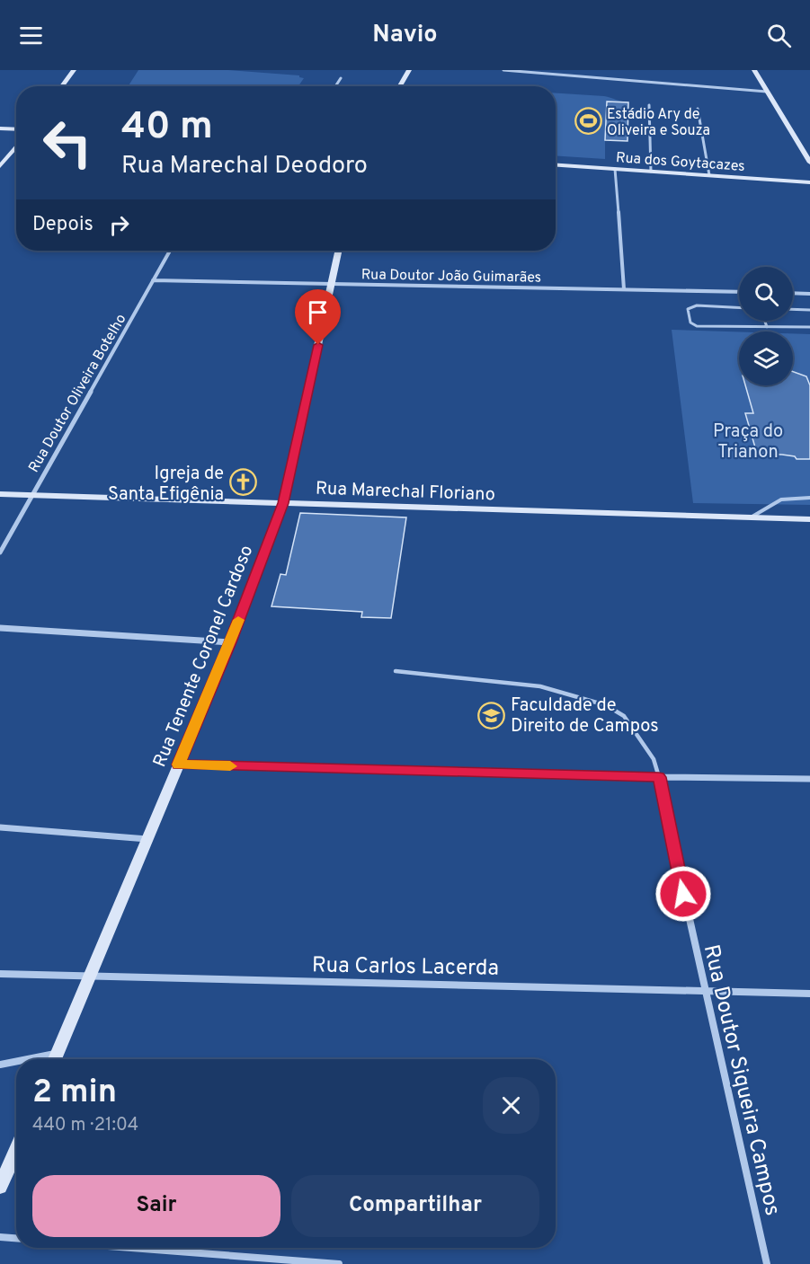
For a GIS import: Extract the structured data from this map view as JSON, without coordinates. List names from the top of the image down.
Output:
{
  "streets": {
    "main road": ["Rua dos Goytacazes", "Rua Marechal Floriano", "Rua Tenente Coronel Cardoso"],
    "street": [
      "Rua Doutor João Guimarães",
      "Rua Doutor Oliveira Botelho",
      "Rua Carlos Lacerda",
      "Rua Doutor Siqueira Campos"
    ]
  },
  "crossings": [
    ["Rua Doutor João Guimarães", "Rua Doutor Oliveira Botelho"],
    ["Rua Doutor João Guimarães", "Rua Tenente Coronel Cardoso"],
    ["Rua Doutor Oliveira Botelho", "Rua Marechal Floriano"],
    ["Rua Marechal Floriano", "Rua Tenente Coronel Cardoso"],
    ["Rua Tenente Coronel Cardoso", "Rua Carlos Lacerda"],
    ["Rua Carlos Lacerda", "Rua Doutor Siqueira Campos"]
  ],
  "parks": ["Praça do Trianon"],
  "places": {
    "sports": ["Estádio Ary de Oliveira e Souza"],
    "church": ["Igreja de Santa Efigênia"],
    "school or university": ["Faculdade de Direito de Campos"]
  },
  "page": {
    "header": "Navio",
    "turn": ["40 m", "Rua Marechal Deodoro"],
    "then": "Depois",
    "heading": ["2 min", "440 m · 21:04"],
    "buttons": ["Sair", "Compartilhar"]
  }
}
